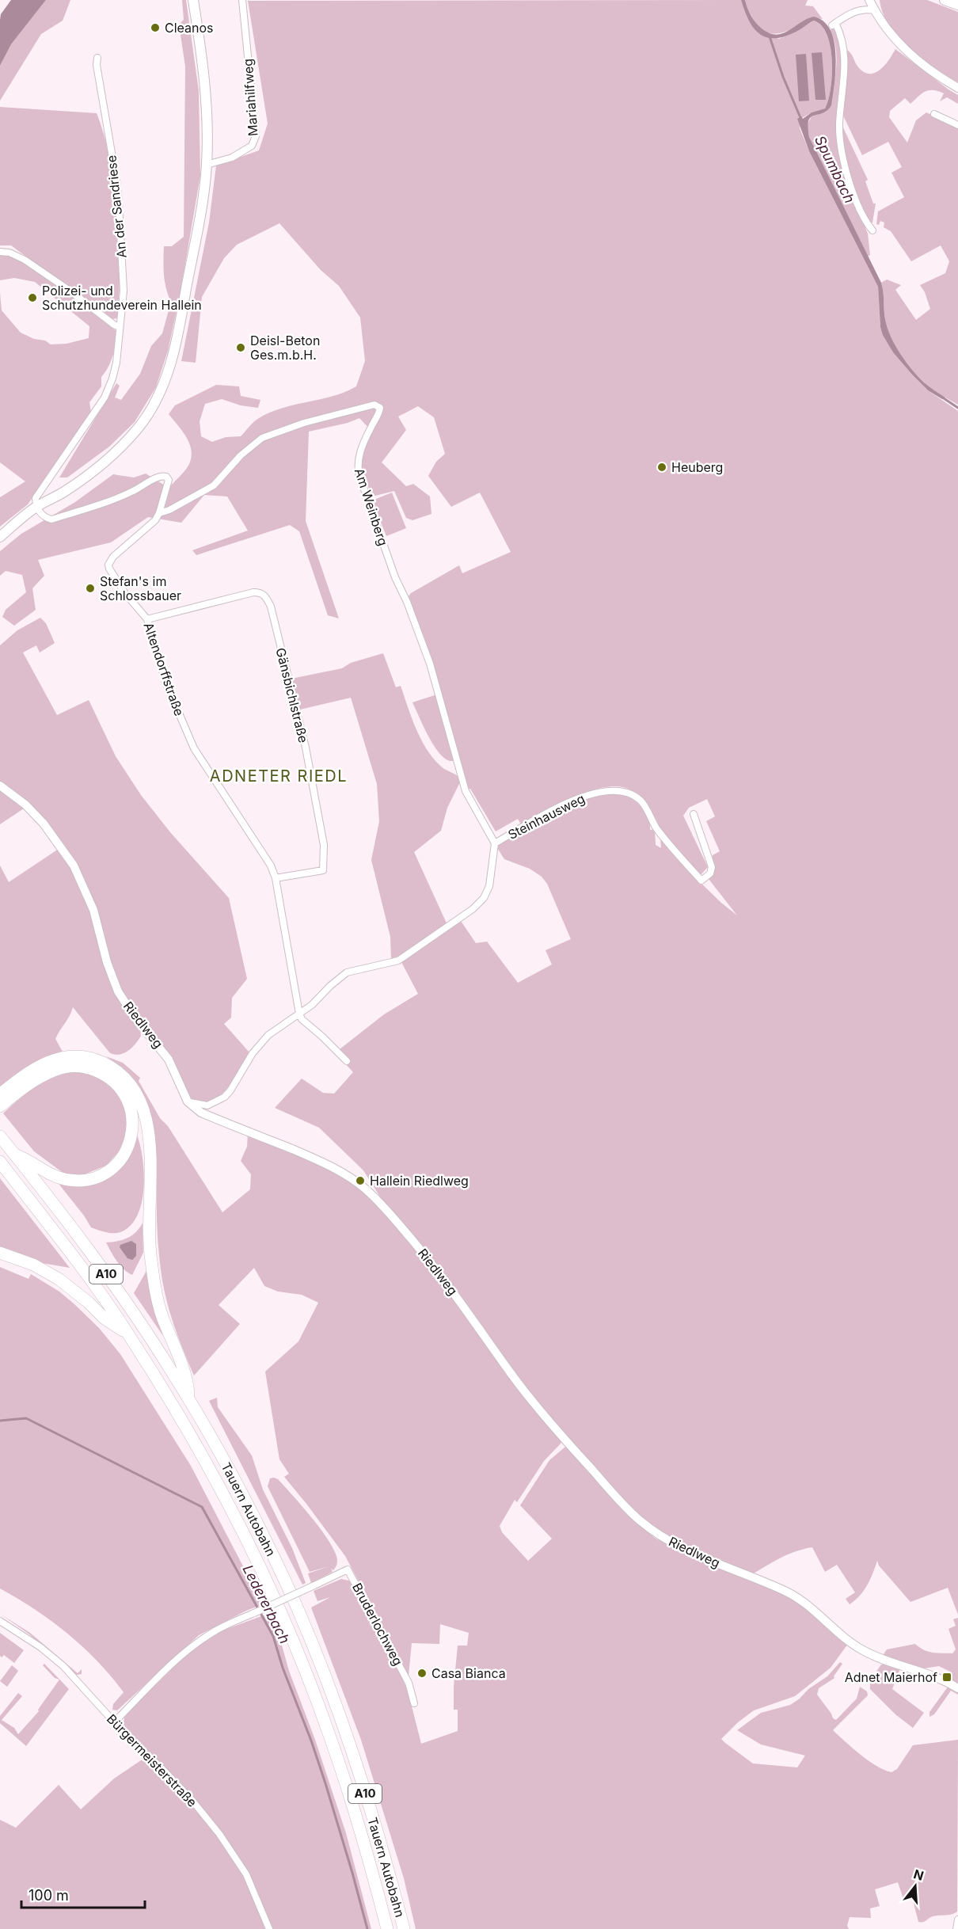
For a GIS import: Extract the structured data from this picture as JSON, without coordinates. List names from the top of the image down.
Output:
{
  "streets": {
    "highway": ["A10", "Tauern Autobahn"],
    "street": [
      "Mariahilfweg",
      "An der Sandriese",
      "Am Weinberg",
      "Altendorffstraße",
      "Gänsbichlstraße",
      "Steinhausweg",
      "Riedlweg",
      "Bruderlochweg",
      "Bürgermeisterstraße"
    ]
  },
  "crossings": [
    ["Am Weinberg", "Altendorffstraße"],
    ["Am Weinberg", "Steinhausweg"],
    ["Altendorffstraße", "Gänsbichlstraße"],
    ["Altendorffstraße", "Steinhausweg"],
    ["Steinhausweg", "Riedlweg"],
    ["Bruderlochweg", "Bürgermeisterstraße"]
  ],
  "districts": ["ADNETER RIEDL"],
  "water": ["Spumbach", "Ledererbach"],
  "places": {
    "other": [
      "Cleanos",
      "Polizei- und Schutzhundeverein Hallein",
      "Deisl-Beton Ges.m.b.H.",
      "Heuberg",
      "Stefan's im Schlossbauer",
      "Hallein Riedlweg",
      "Casa Bianca"
    ],
    "transit": ["Adnet Maierhof"]
  },
  "scale_bar": "100 m",
  "north": "top"
}
